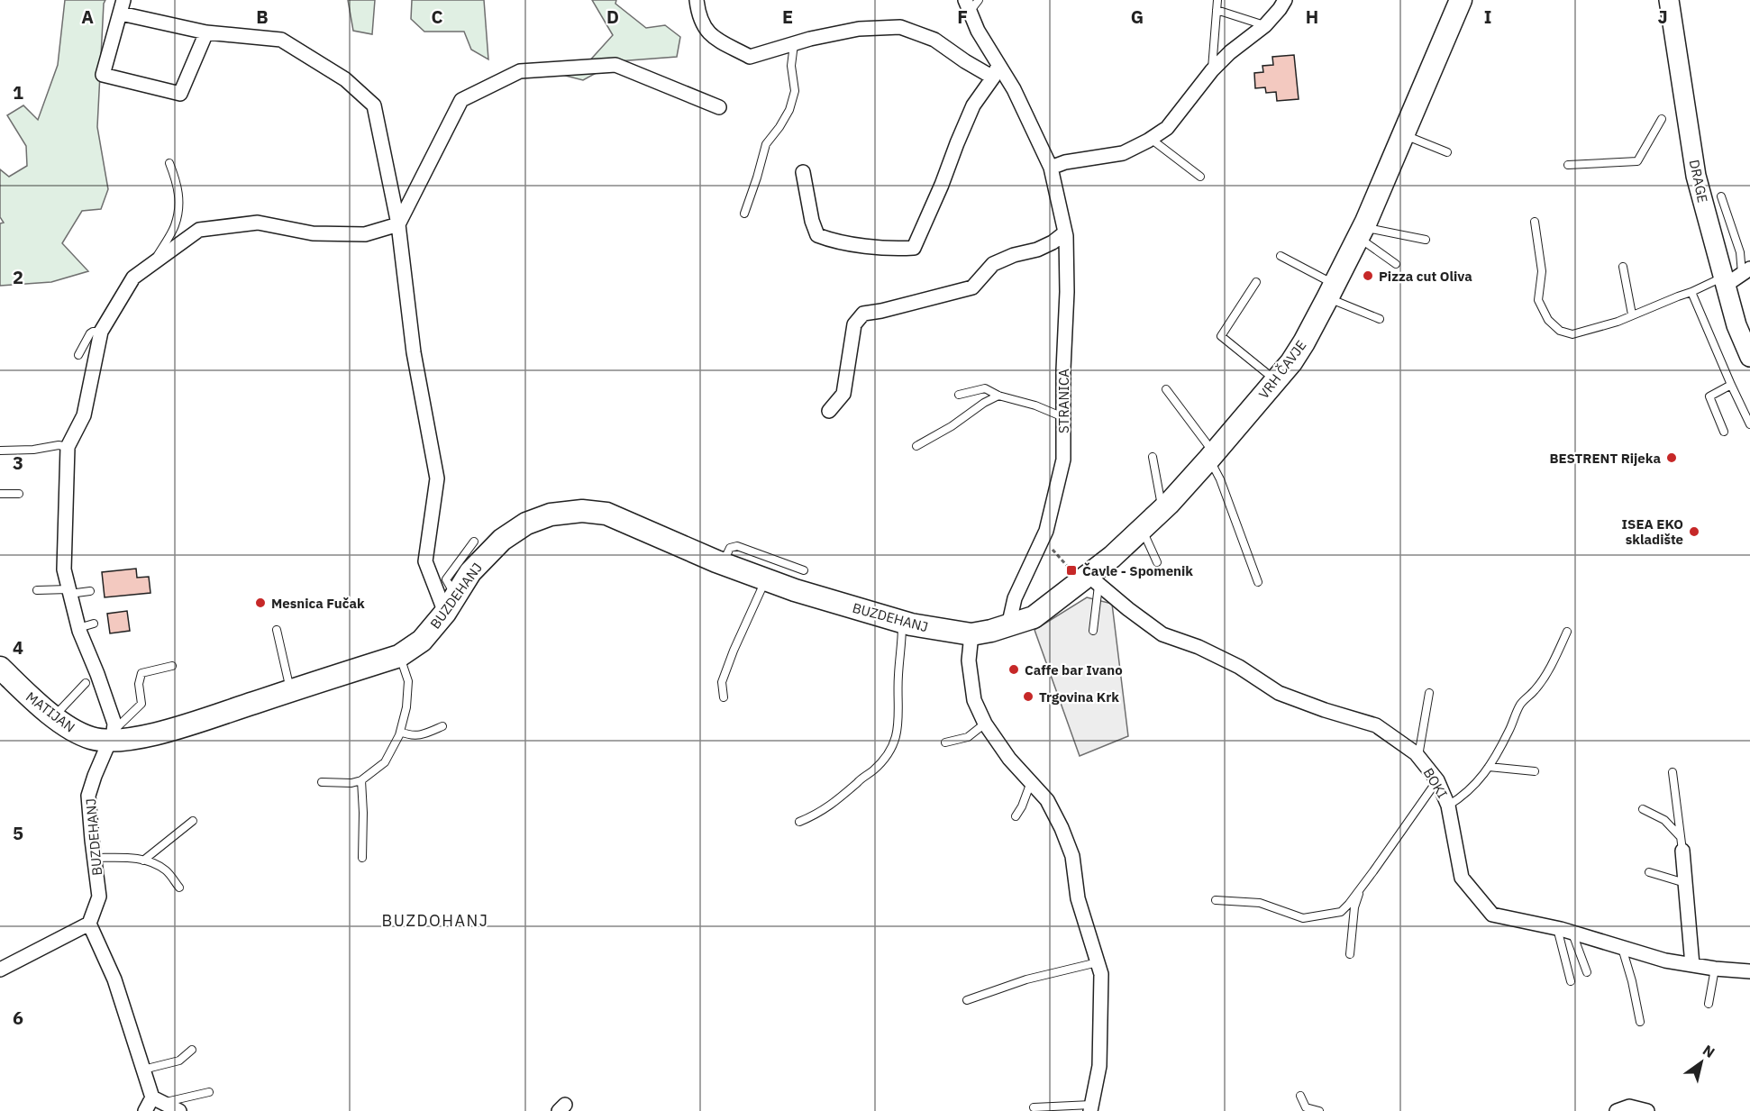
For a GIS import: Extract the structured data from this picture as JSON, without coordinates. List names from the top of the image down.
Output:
{
  "streets": {
    "main road": [
      "DRAGE",
      "VRH ČAVJE",
      "BUZDEHANJ",
      "MATIJAN"
    ],
    "street": ["STRANICA", "BOKI"]
  },
  "crossings": [
    ["VRH ČAVJE", "STRANICA"],
    ["VRH ČAVJE", "BUZDEHANJ"],
    ["VRH ČAVJE", "BOKI"],
    ["STRANICA", "BUZDEHANJ"],
    ["BUZDEHANJ", "MATIJAN"]
  ],
  "districts": ["BUZDOHANJ"],
  "places": {
    "other": [
      "Pizza cut Oliva",
      "BESTRENT Rijeka",
      "ISEA EKO skladište",
      "Mesnica Fučak",
      "Caffe bar Ivano",
      "Trgovina Krk"
    ],
    "transit": ["Čavle - Spomenik"]
  },
  "north": "top right",
  "grid": {
    "columns": [
      "A",
      "B",
      "C",
      "D",
      "E",
      "F",
      "G",
      "H",
      "I",
      "J"
    ],
    "rows": [
      "1",
      "2",
      "3",
      "4",
      "5",
      "6"
    ]
  }
}
